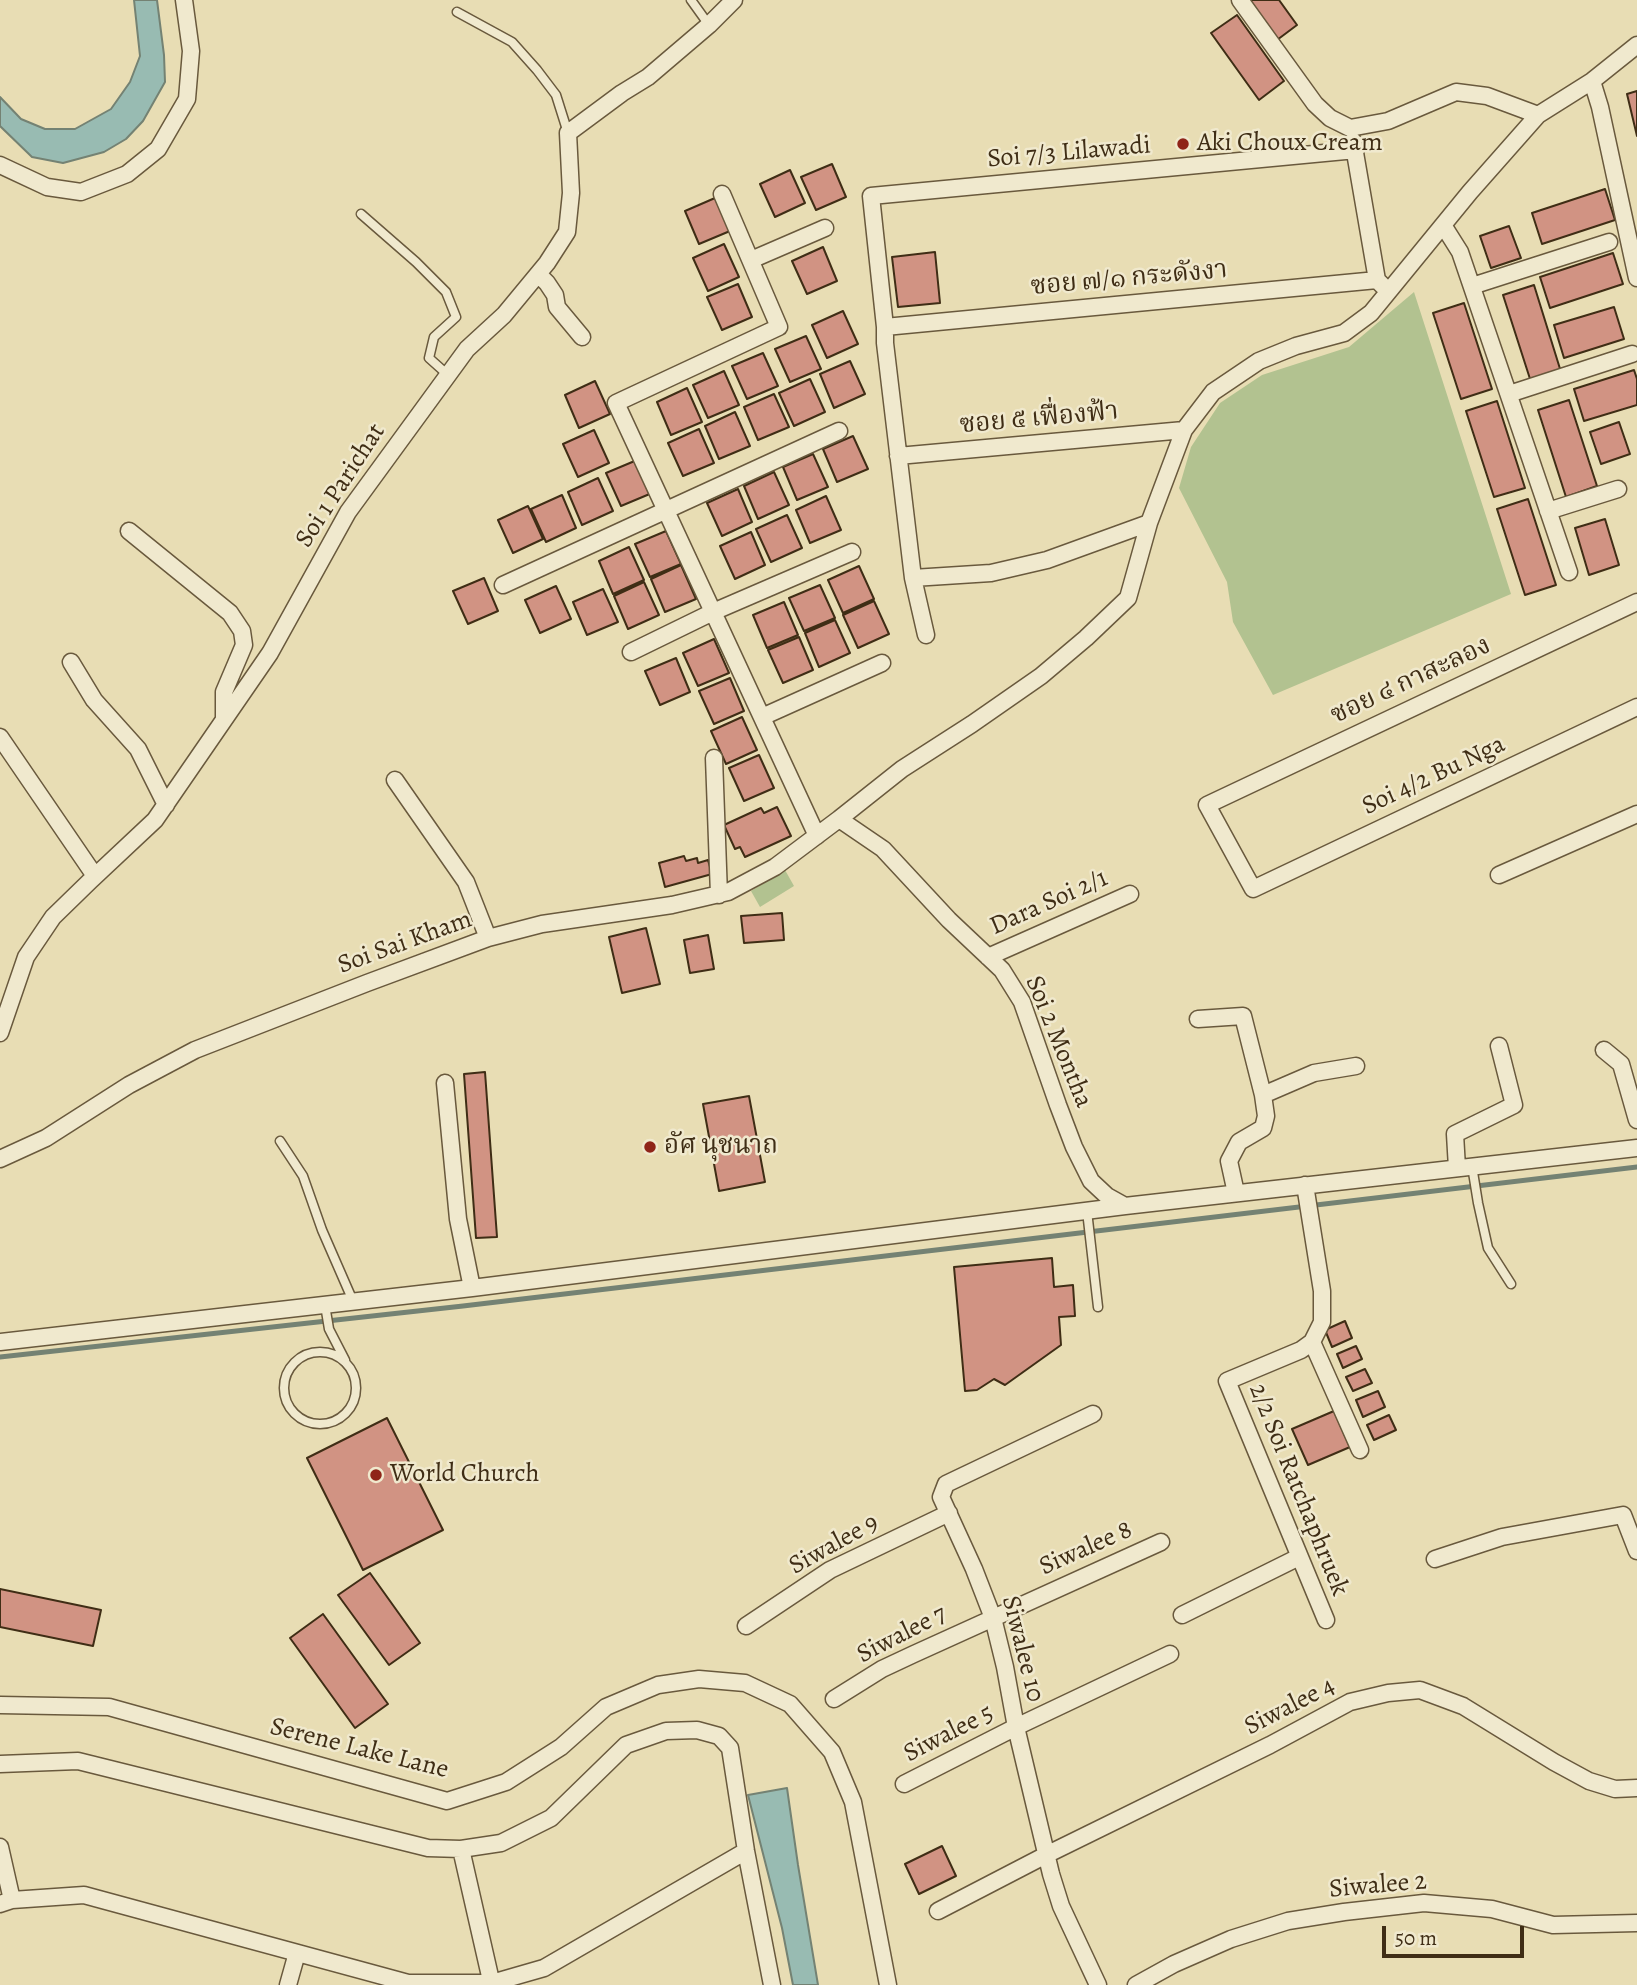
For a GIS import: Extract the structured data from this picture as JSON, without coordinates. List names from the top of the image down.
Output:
{
  "streets": {
    "street": [
      "Soi 7/3 Lilawadi",
      "ซอย ๗/๑ กระดังงา",
      "ซอย ๕ เฟื่องฟ้า",
      "Soi 1 Parichat",
      "ซอย ๔ กาสะลอง",
      "Soi 4/2 Bu Nga",
      "Dara Soi 2/1",
      "Soi Sai Kham",
      "Soi 2 Montha",
      "2/2 Soi Ratchaphruek",
      "Siwalee 9",
      "Siwalee 8",
      "Siwalee 7",
      "Siwalee 10",
      "Siwalee 4",
      "Siwalee 5",
      "Serene Lake Lane",
      "Siwalee 2"
    ]
  },
  "crossings": [
    ["Soi 7/3 Lilawadi", "ซอย ๗/๑ กระดังงา"],
    ["ซอย ๕ เฟื่องฟ้า", "Soi Sai Kham"],
    ["ซอย ๔ กาสะลอง", "Soi 4/2 Bu Nga"],
    ["Dara Soi 2/1", "Soi 2 Montha"],
    ["Soi Sai Kham", "Soi 2 Montha"],
    ["Siwalee 9", "Siwalee 10"],
    ["Siwalee 8", "Siwalee 7"],
    ["Siwalee 8", "Siwalee 10"],
    ["Siwalee 7", "Siwalee 10"],
    ["Siwalee 10", "Siwalee 4"],
    ["Siwalee 10", "Siwalee 5"]
  ],
  "places": ["Aki Choux Cream", "อัศ นุชนาถ", "World Church"],
  "scale_bar": "50 m"
}
